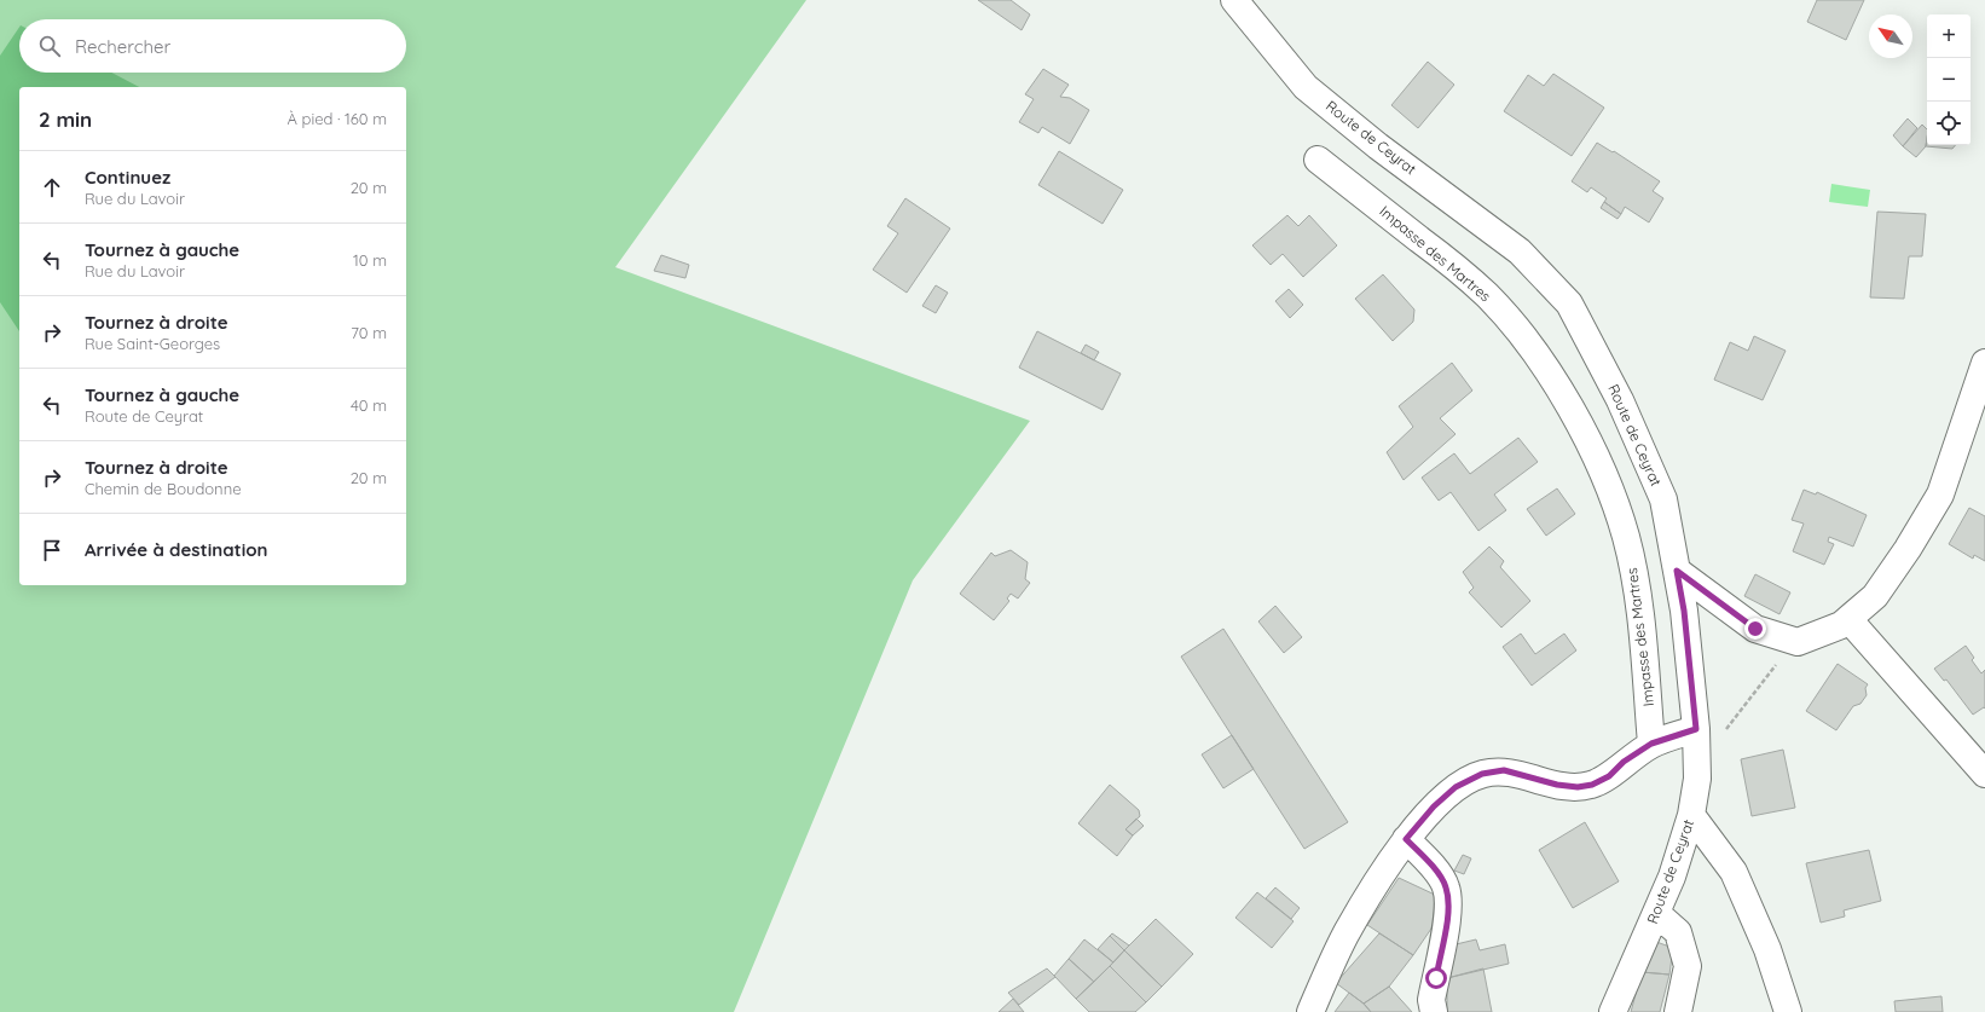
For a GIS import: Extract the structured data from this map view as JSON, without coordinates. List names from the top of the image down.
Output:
{
  "streets": {
    "street": ["Route de Ceyrat", "Impasse des Martres"]
  },
  "north": "top left",
  "page": {
    "map_buttons": ["+", "−"],
    "search": "Rechercher",
    "heading": ["2 min", "À pied · 160 m"],
    "list": [
      ["Continuez", "Rue du Lavoir", "20 m"],
      ["Tournez à gauche", "Rue du Lavoir", "10 m"],
      ["Tournez à droite", "Rue Saint-Georges", "70 m"],
      ["Tournez à gauche", "Route de Ceyrat", "40 m"],
      ["Tournez à droite", "Chemin de Boudonne", "20 m"],
      "Arrivée à destination"
    ]
  }
}
